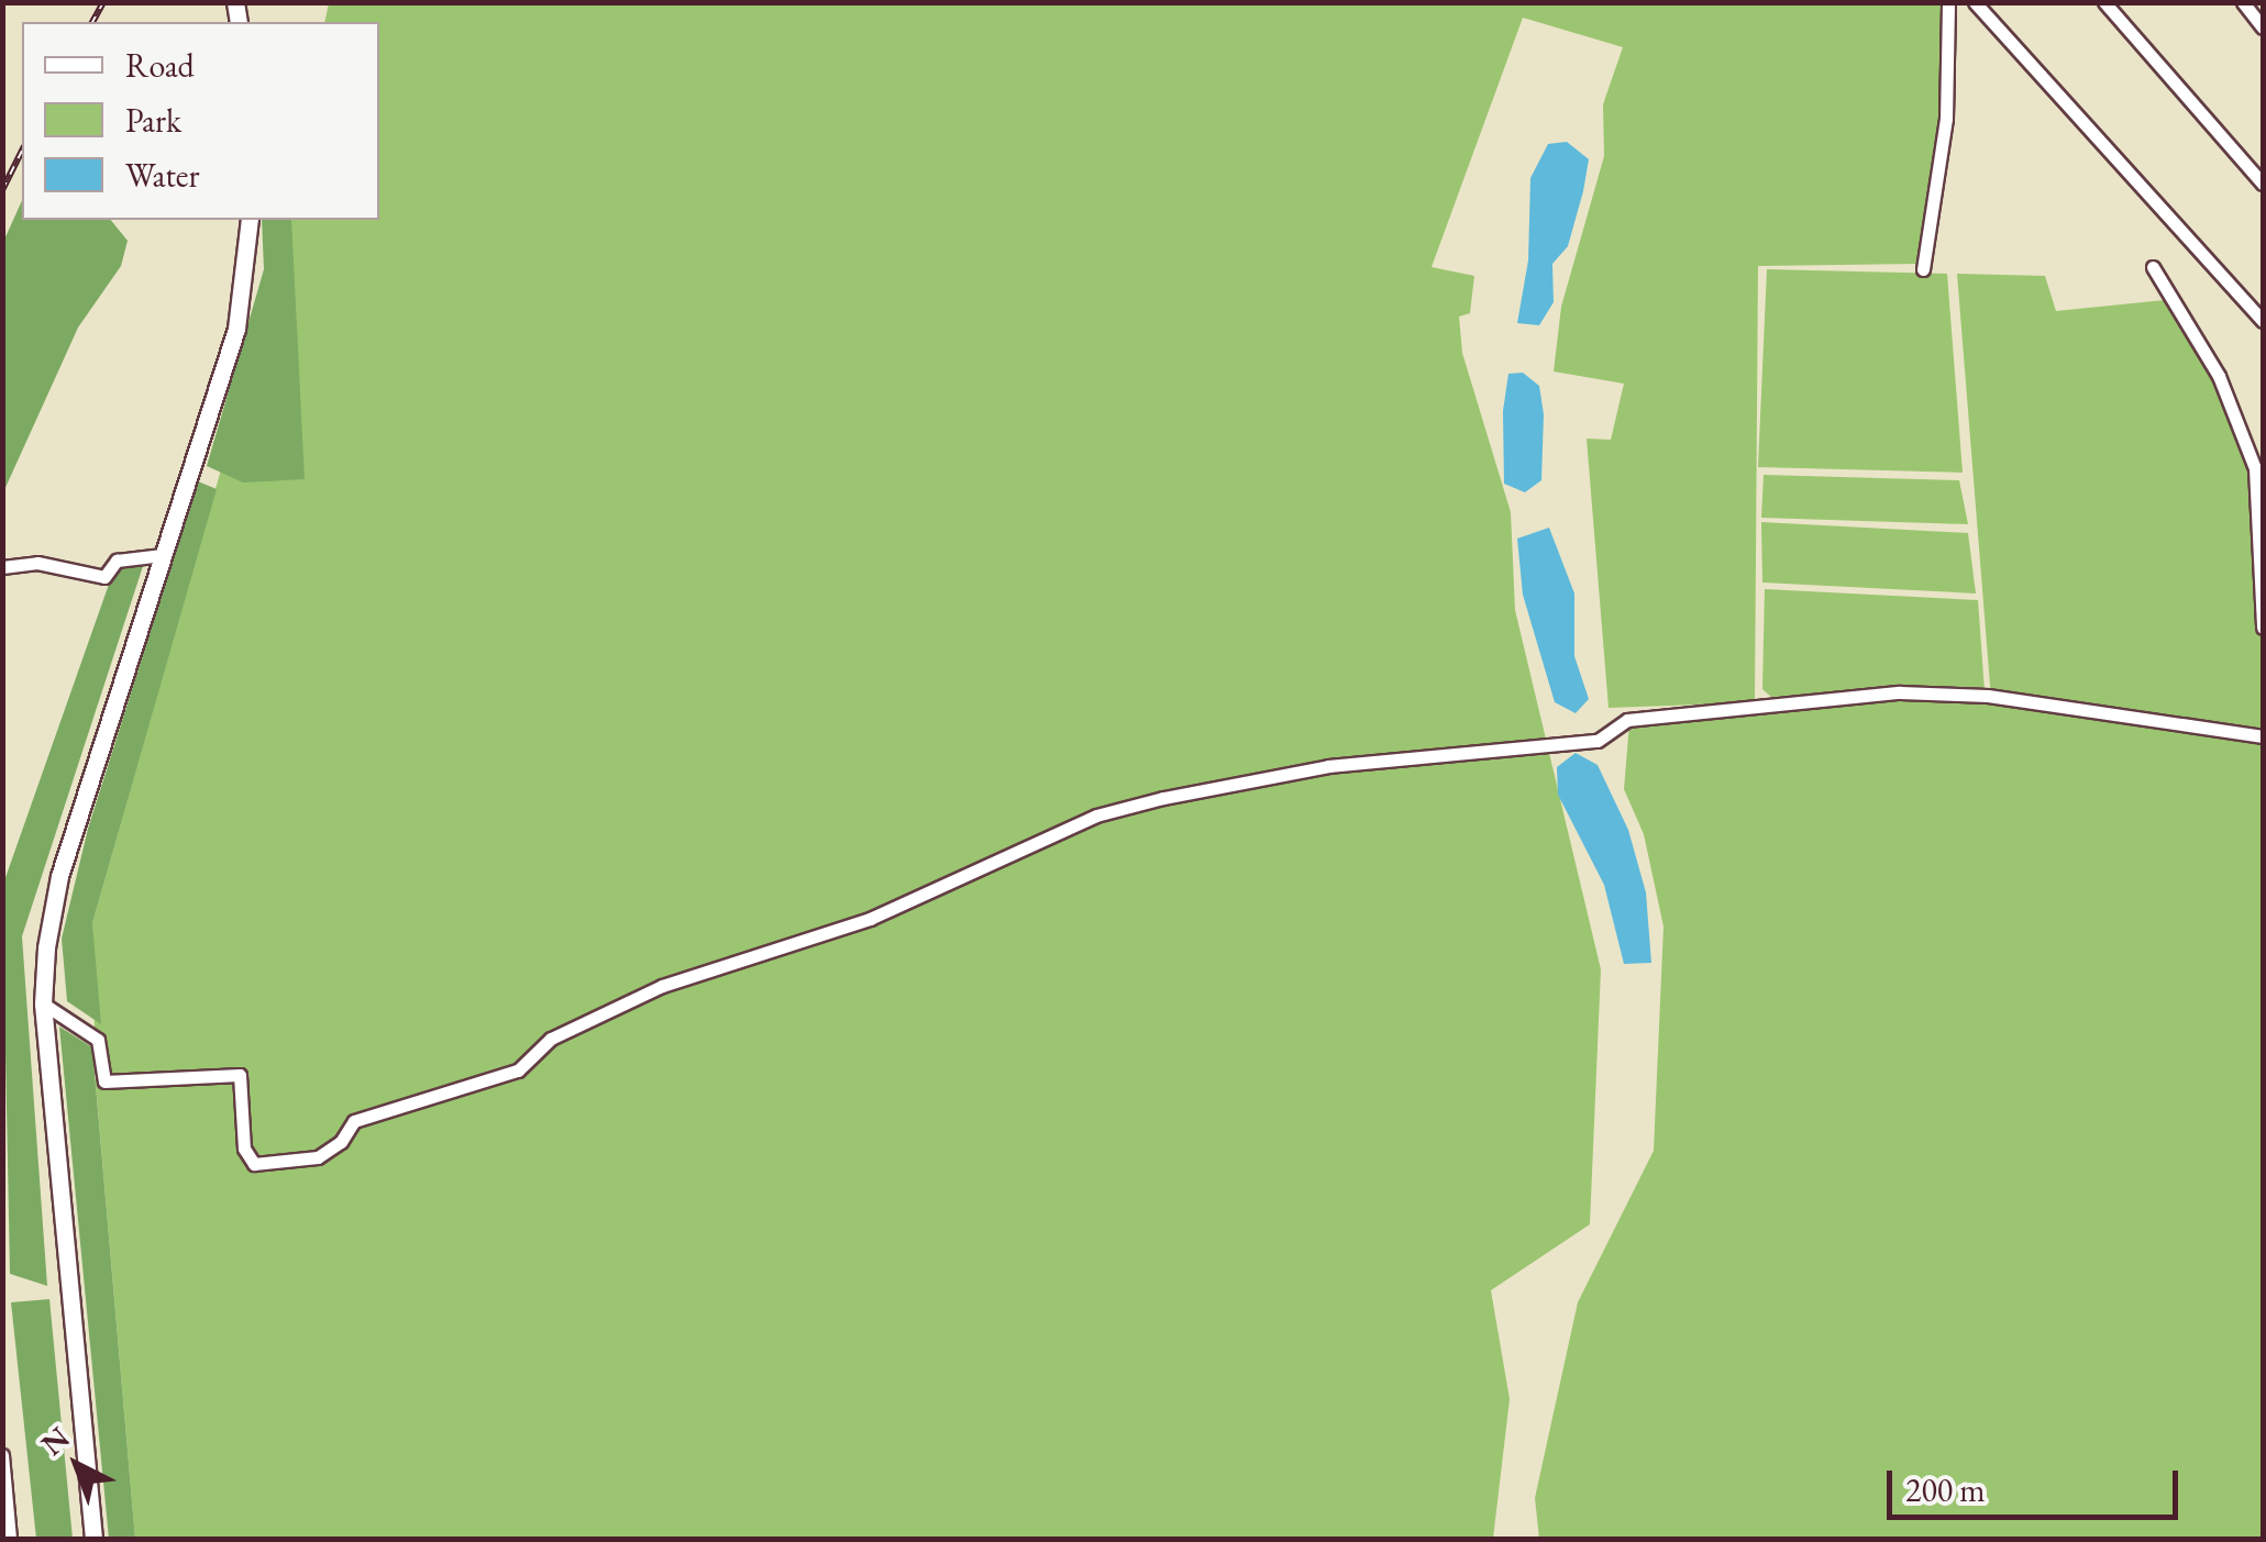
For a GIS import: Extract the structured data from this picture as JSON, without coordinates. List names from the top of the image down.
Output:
{
  "legend": ["Road", "Park", "Water"],
  "scale_bar": "200 m",
  "north": "top left"
}
